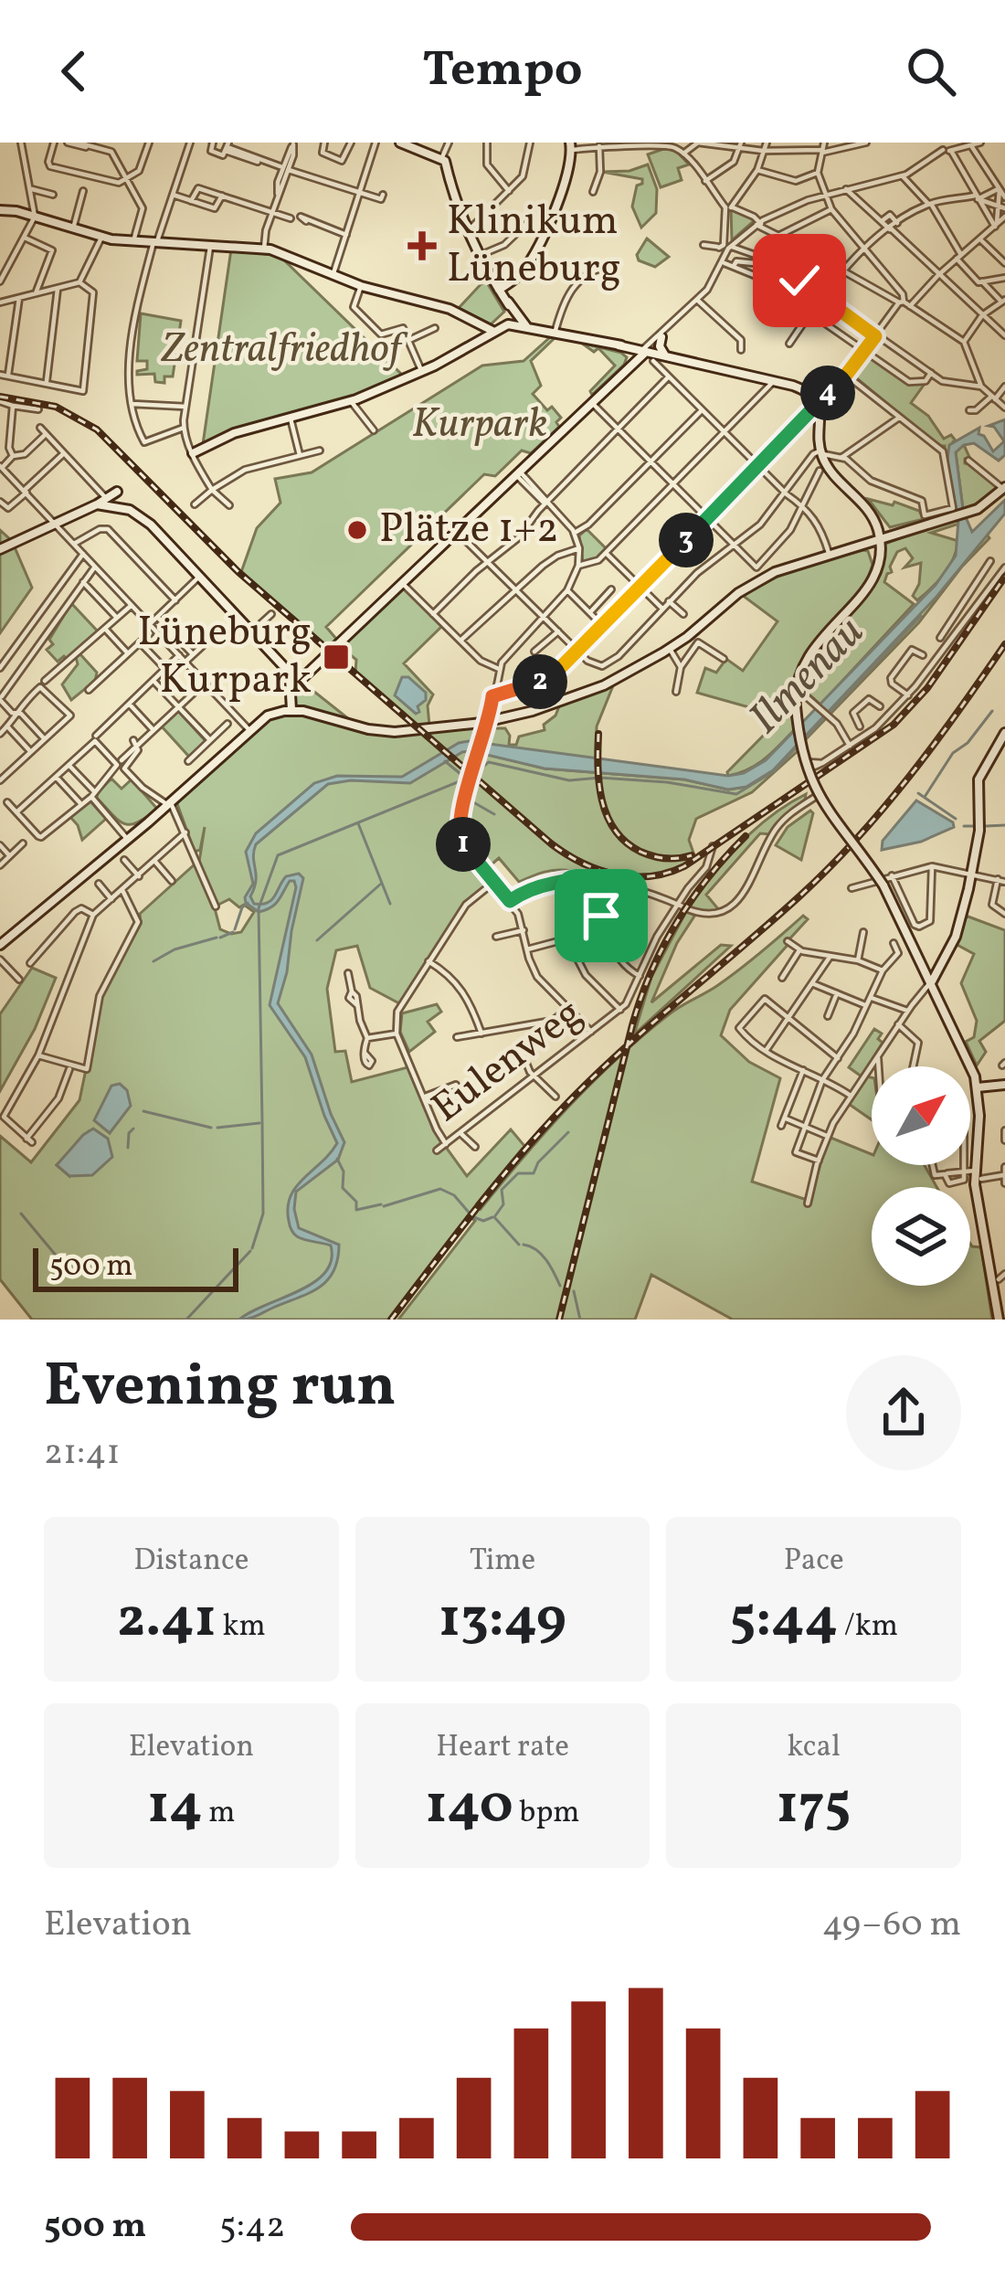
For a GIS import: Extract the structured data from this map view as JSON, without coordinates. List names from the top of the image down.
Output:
{
  "streets": {
    "street": ["Eulenweg"]
  },
  "water": ["Ilmenau"],
  "parks": ["Zentralfriedhof", "Kurpark"],
  "places": {
    "health": ["Klinikum Lüneburg"],
    "other": ["Plätze 1+2"],
    "transit": ["Lüneburg Kurpark"]
  },
  "scale_bar": "500 m",
  "north": "top right",
  "page": {
    "header": "Tempo",
    "pins": [
      "4",
      "3",
      "2",
      "1"
    ],
    "scale": "500 m",
    "heading": ["Evening run", "21:41"],
    "stats": [
      ["Distance", "2.41 km"],
      ["Time", "13:49"],
      ["Pace", "5:44 /km"],
      ["Elevation", "14 m"],
      ["Heart rate", "140 bpm"],
      ["kcal", "175"]
    ],
    "chart": ["Elevation", "49–60 m"],
    "list": [
      {
        "name": "500 m",
        "note": "5:42"
      }
    ]
  }
}
